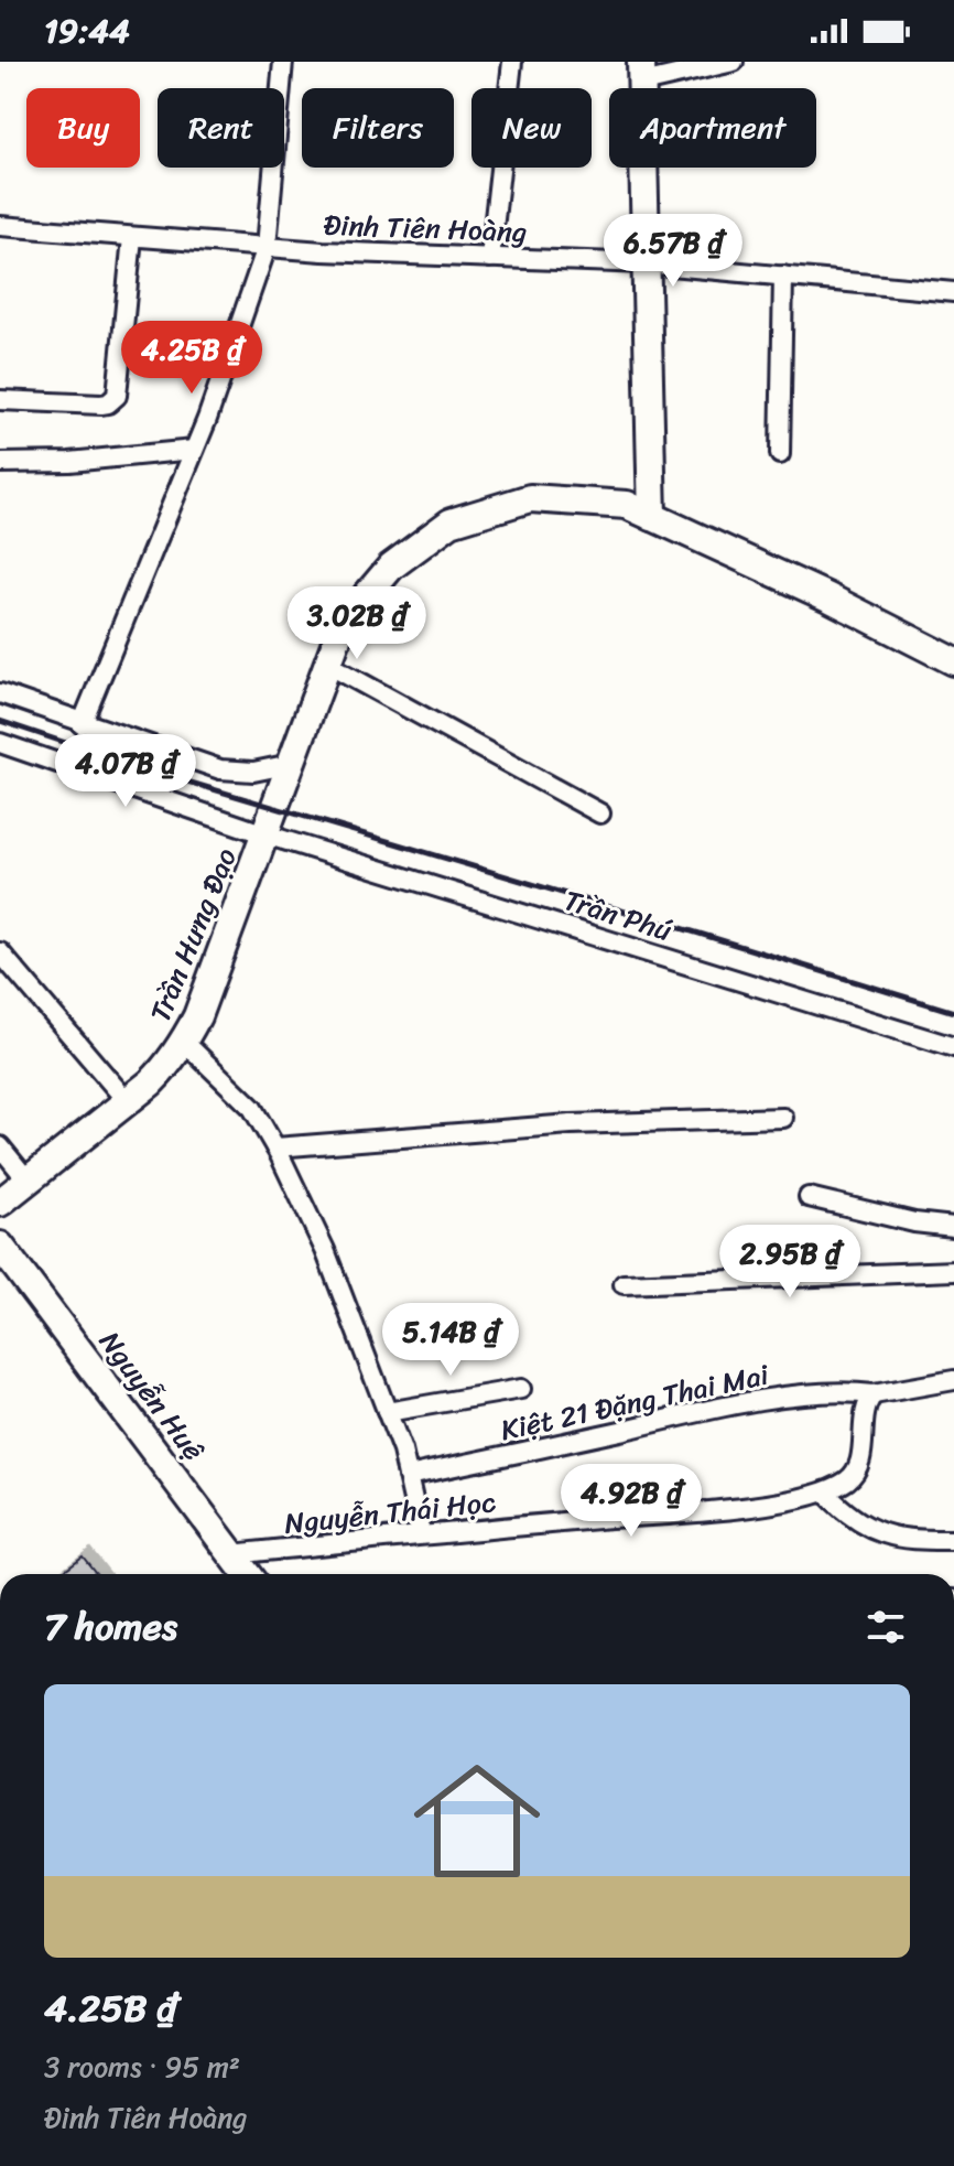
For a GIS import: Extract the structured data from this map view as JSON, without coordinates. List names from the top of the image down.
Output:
{
  "streets": {
    "street": [
      "Đinh Tiên Hoàng",
      "Trần Phú",
      "Trần Hưng Đạo",
      "Nguyễn Huệ",
      "Kiệt 21 Đặng Thai Mai",
      "Nguyễn Thái Học"
    ]
  },
  "crossings": [
    ["Trần Phú", "Trần Hưng Đạo"],
    ["Nguyễn Huệ", "Nguyễn Thái Học"]
  ],
  "page": {
    "status": "19:44",
    "chip": [
      "Buy",
      "Rent",
      "Filters",
      "New",
      "Apartment"
    ],
    "price": [
      "6.57B ₫",
      "4.25B ₫",
      "3.02B ₫",
      "4.07B ₫",
      "2.95B ₫",
      "5.14B ₫",
      "4.92B ₫"
    ],
    "heading": "7 homes",
    "list": [
      {
        "name": "4.25B ₫",
        "note": "3 rooms · 95 m² · Đinh Tiên Hoàng"
      }
    ]
  }
}
